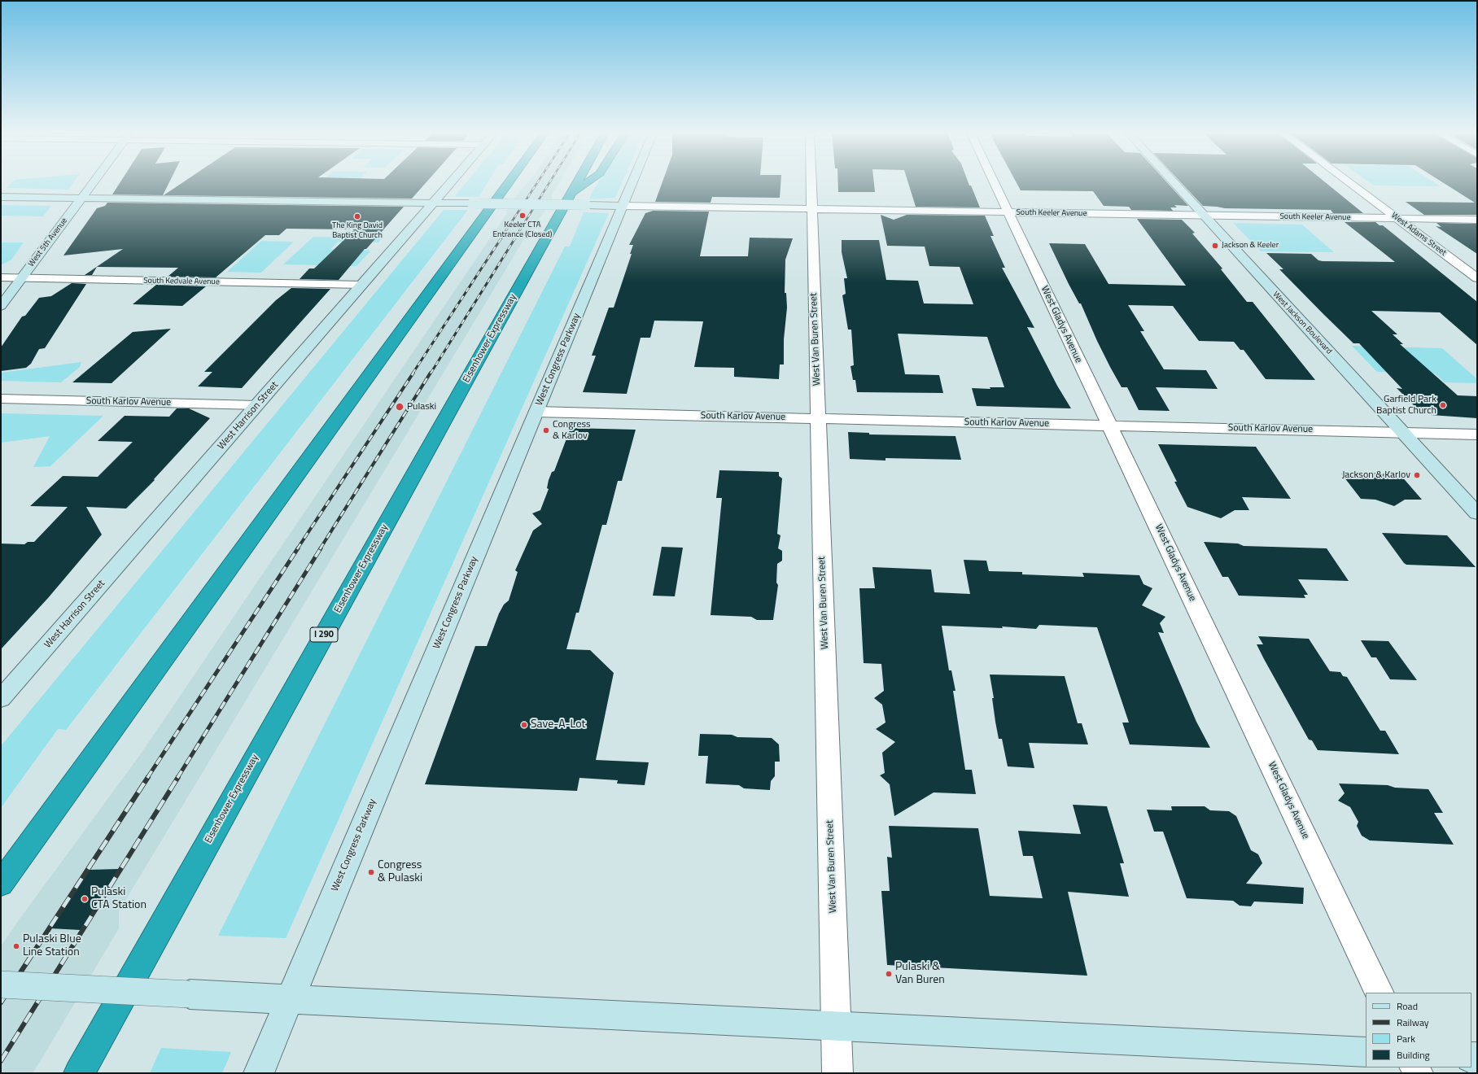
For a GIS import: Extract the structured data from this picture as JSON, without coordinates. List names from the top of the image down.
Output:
{
  "streets": {
    "highway": ["Eisenhower Expressway", "I 290"],
    "street": [
      "South Keeler Avenue",
      "West Adams Street",
      "West 5th Avenue",
      "South Kedvale Avenue",
      "West Jackson Boulevard",
      "West Gladys Avenue",
      "West Van Buren Street",
      "West Congress Parkway",
      "South Karlov Avenue",
      "West Harrison Street"
    ]
  },
  "crossings": [
    ["South Keeler Avenue", "West Adams Street"],
    ["South Keeler Avenue", "West 5th Avenue"],
    ["South Keeler Avenue", "West Jackson Boulevard"],
    ["South Keeler Avenue", "West Gladys Avenue"],
    ["South Keeler Avenue", "West Van Buren Street"],
    ["South Keeler Avenue", "West Congress Parkway"],
    ["South Keeler Avenue", "West Harrison Street"],
    ["West 5th Avenue", "South Kedvale Avenue"],
    ["South Kedvale Avenue", "West Harrison Street"],
    ["West Jackson Boulevard", "South Karlov Avenue"],
    ["West Gladys Avenue", "South Karlov Avenue"],
    ["West Van Buren Street", "South Karlov Avenue"],
    ["West Congress Parkway", "South Karlov Avenue"],
    ["South Karlov Avenue", "West Harrison Street"]
  ],
  "places": [
    "Keeler CTA Entrance (Closed)",
    "The King David Baptist Church",
    "Jackson & Keeler",
    "Garfield Park Baptist Church",
    "Pulaski",
    "Congress & Karlov",
    "Jackson & Karlov",
    "Save-A-Lot",
    "Congress & Pulaski",
    "Pulaski CTA Station",
    "Pulaski Blue Line Station",
    "Pulaski & Van Buren"
  ],
  "legend": [
    "Road",
    "Railway",
    "Park",
    "Building"
  ]
}
